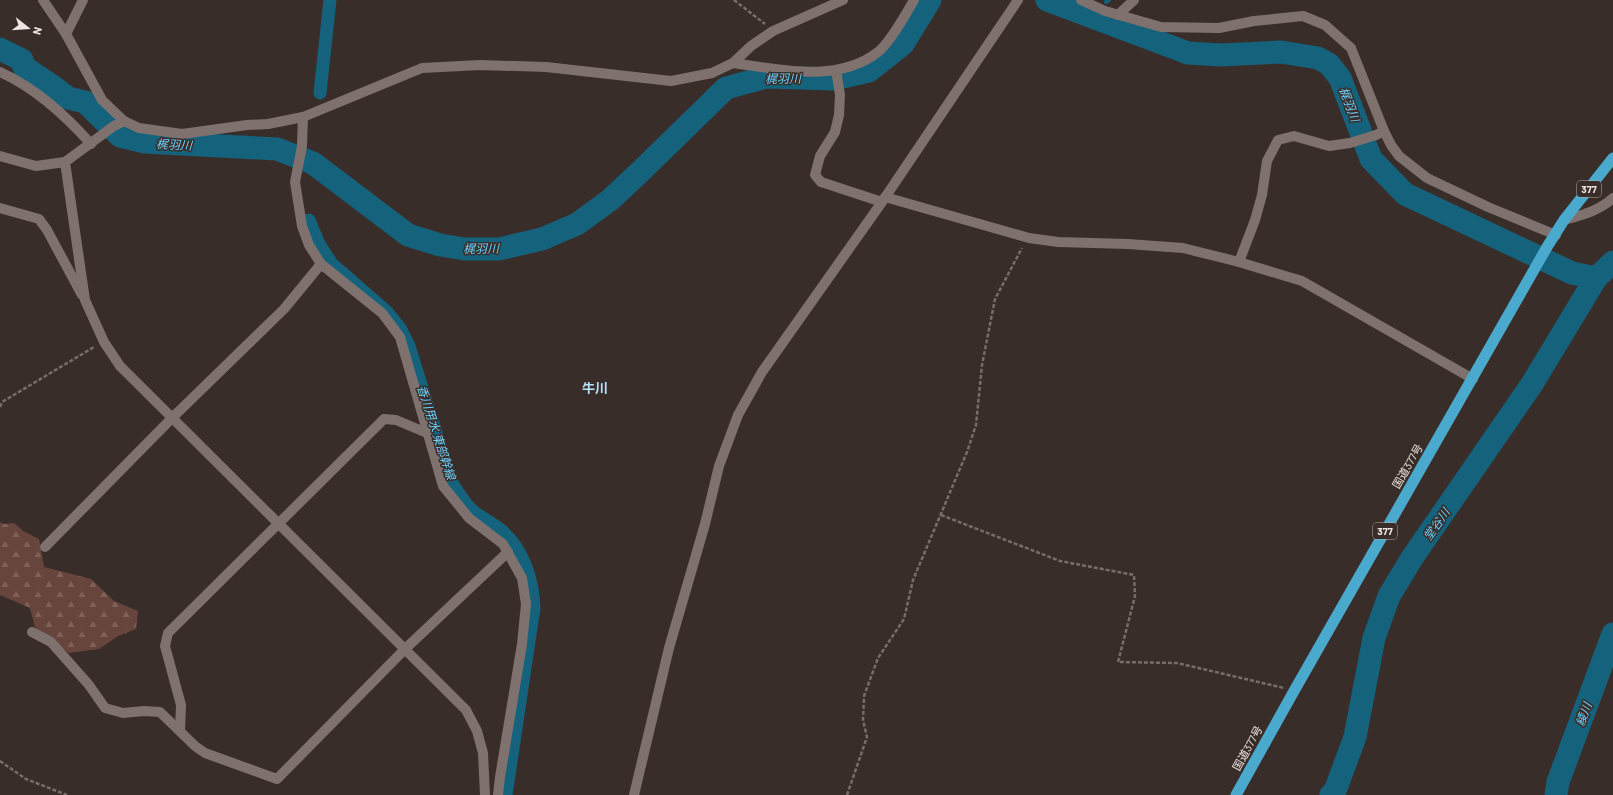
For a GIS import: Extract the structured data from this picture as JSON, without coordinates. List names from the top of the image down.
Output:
{
  "streets": {
    "highway": ["377", "国道377号"]
  },
  "districts": ["牛川"],
  "water": [
    "梶羽川",
    "香川用水 東部幹線",
    "堂谷川",
    "綾川"
  ],
  "north": "right"
}
